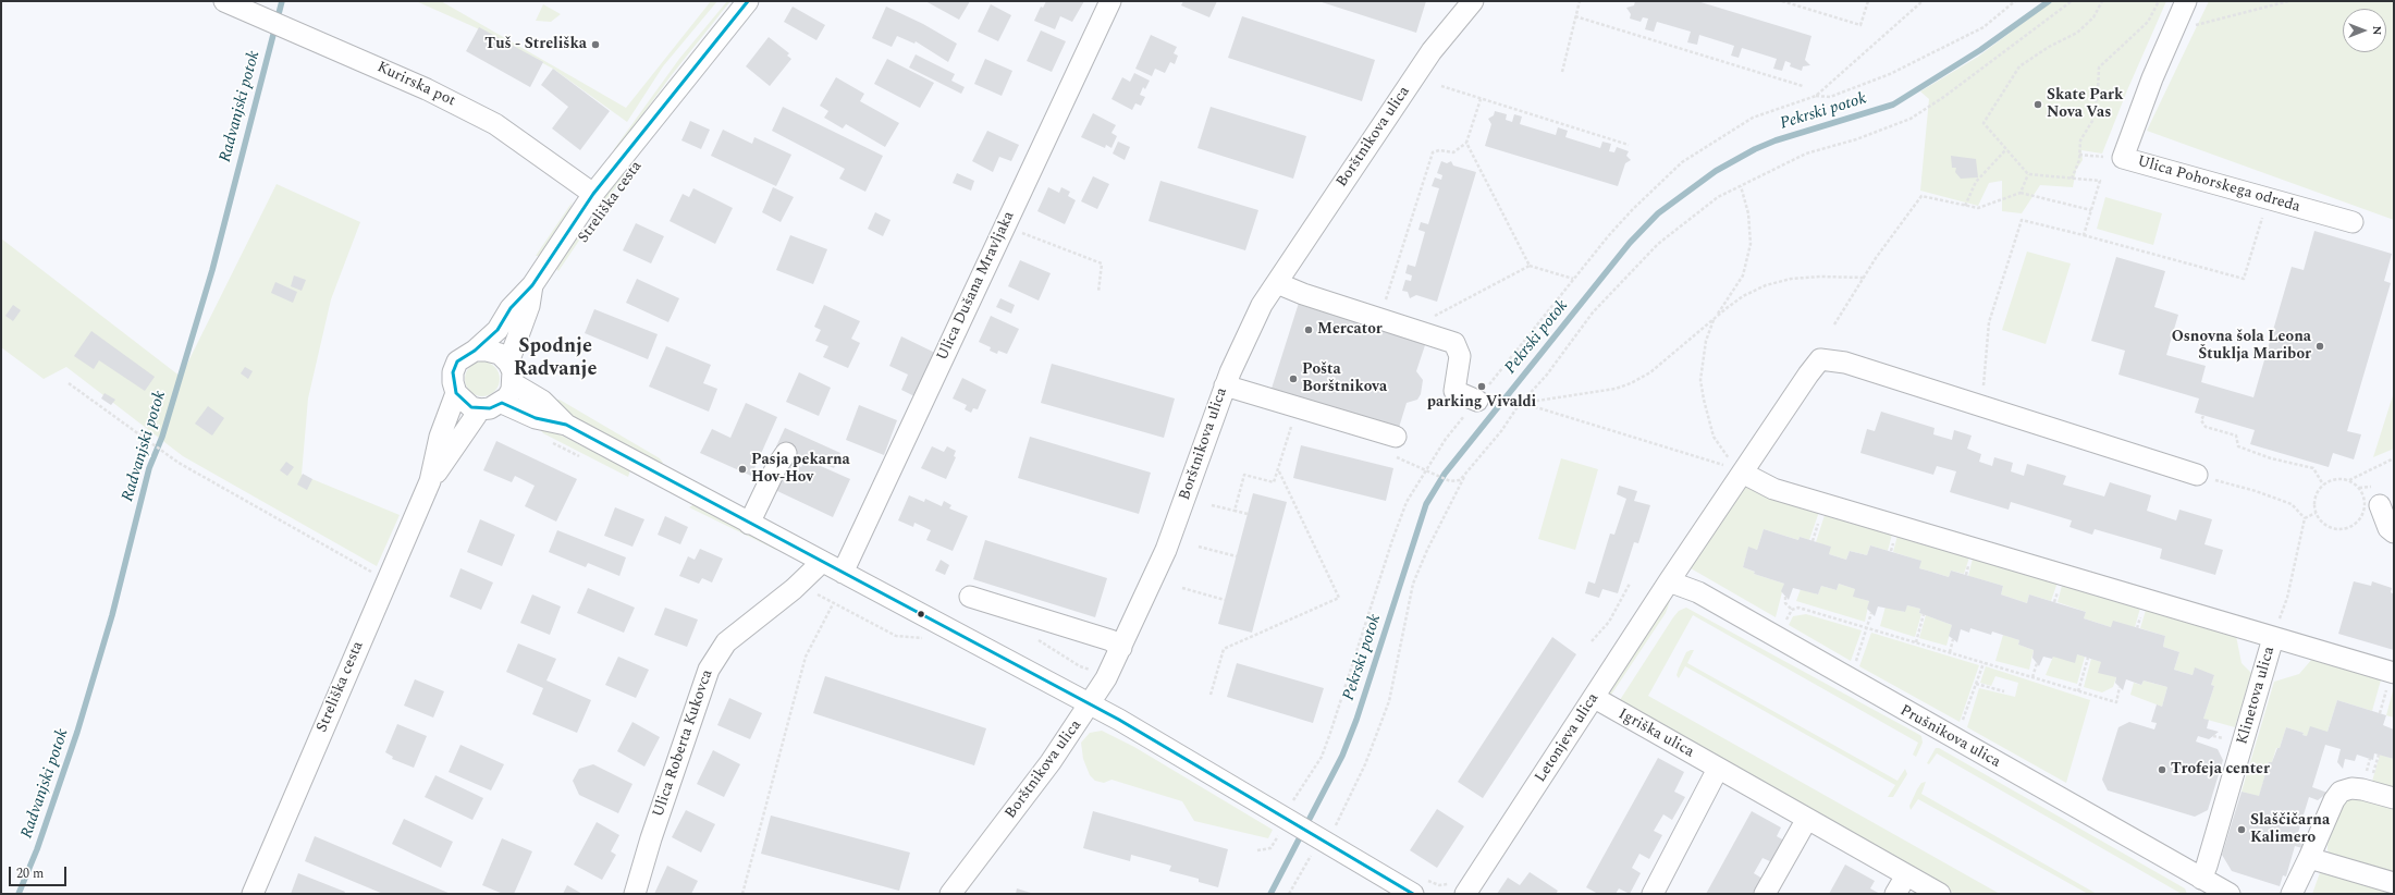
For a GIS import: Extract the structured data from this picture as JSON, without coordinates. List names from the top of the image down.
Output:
{
  "streets": {
    "street": [
      "Kurirska pot",
      "Borštnikova ulica",
      "Ulica Pohorskega odreda",
      "Streliška cesta",
      "Ulica Dušana Mravljaka",
      "Klinetova ulica",
      "Igriška ulica",
      "Prušnikova ulica",
      "Letonjeva ulica",
      "Ulica Roberta Kukovca"
    ]
  },
  "crossings": [
    ["Kurirska pot", "Streliška cesta"],
    ["Klinetova ulica", "Prušnikova ulica"],
    ["Igriška ulica", "Letonjeva ulica"],
    ["Prušnikova ulica", "Letonjeva ulica"]
  ],
  "districts": ["Spodnje Radvanje"],
  "water": ["Radvanjski potok", "Pekrski potok"],
  "places": [
    "Tuš - Streliška",
    "Skate Park Nova Vas",
    "Mercator",
    "Osnovna šola Leona Štuklja Maribor",
    "Pošta Borštnikova",
    "parking Vivaldi",
    "Pasja pekarna Hov-Hov",
    "Trofeja center",
    "Slaščičarna Kalimero"
  ],
  "scale_bar": "20 m",
  "north": "right"
}
